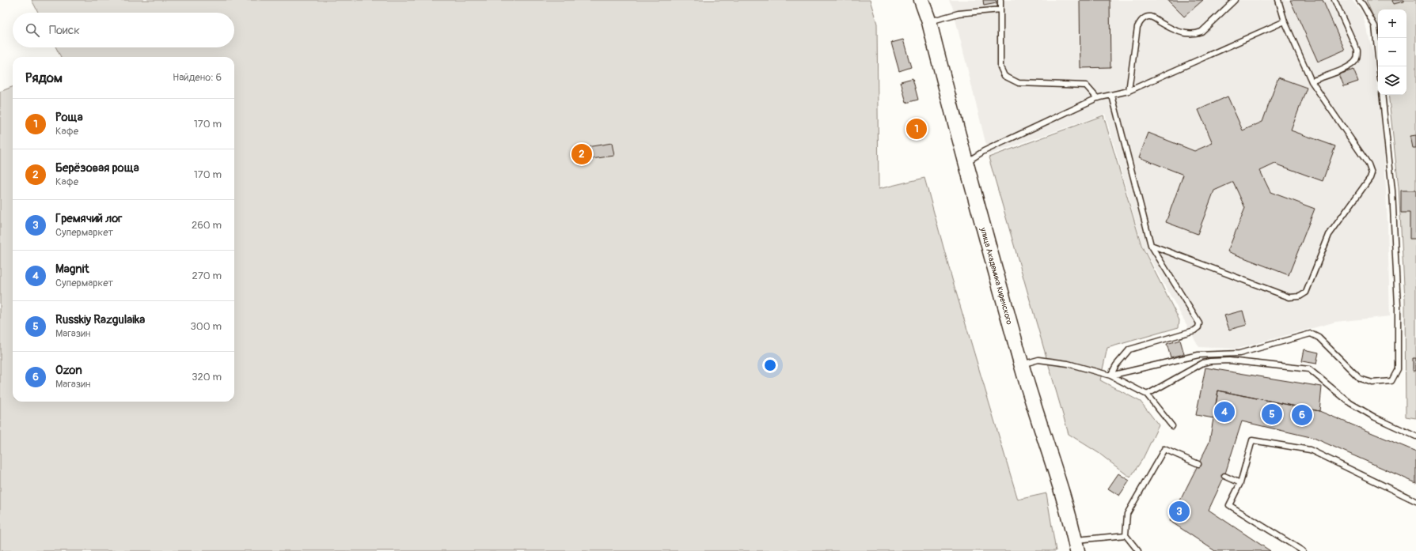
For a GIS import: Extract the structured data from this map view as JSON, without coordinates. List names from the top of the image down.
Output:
{
  "streets": {
    "main road": ["улица Академика Киренского"]
  },
  "page": {
    "map_buttons": ["+", "−"],
    "search": "Поиск",
    "heading": ["Рядом", "Найдено: 6"],
    "list": [
      {
        "mark": "1",
        "name": "Роща",
        "note": "Кафе",
        "value": "170 m"
      },
      {
        "mark": "2",
        "name": "Берёзовая роща",
        "note": "Кафе",
        "value": "170 m"
      },
      {
        "mark": "3",
        "name": "Гремячий лог",
        "note": "Супермаркет",
        "value": "260 m"
      },
      {
        "mark": "4",
        "name": "Magnit",
        "note": "Супермаркет",
        "value": "270 m"
      },
      {
        "mark": "5",
        "name": "Russkiy Razgulaika",
        "note": "Магазин",
        "value": "300 m"
      },
      {
        "mark": "6",
        "name": "Ozon",
        "note": "Магазин",
        "value": "320 m"
      }
    ],
    "pins": [
      "1",
      "2",
      "4",
      "5",
      "6",
      "3"
    ]
  }
}
